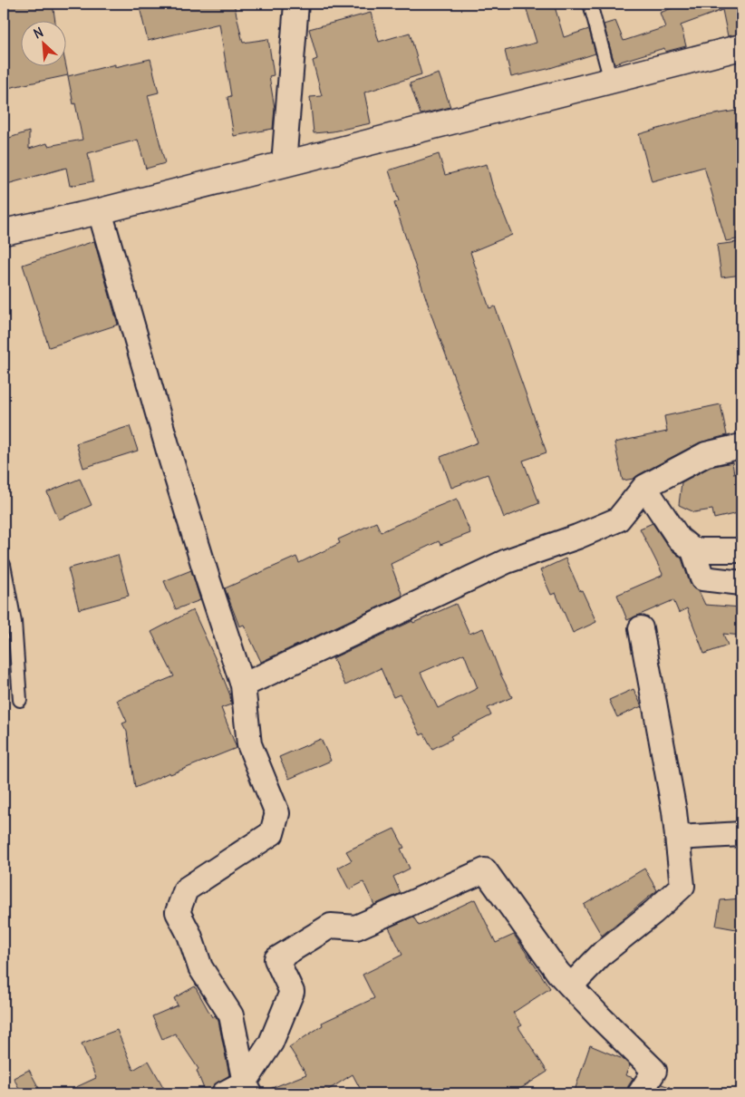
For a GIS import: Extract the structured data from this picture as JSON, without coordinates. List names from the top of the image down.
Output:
{
  "north": "top left"
}
